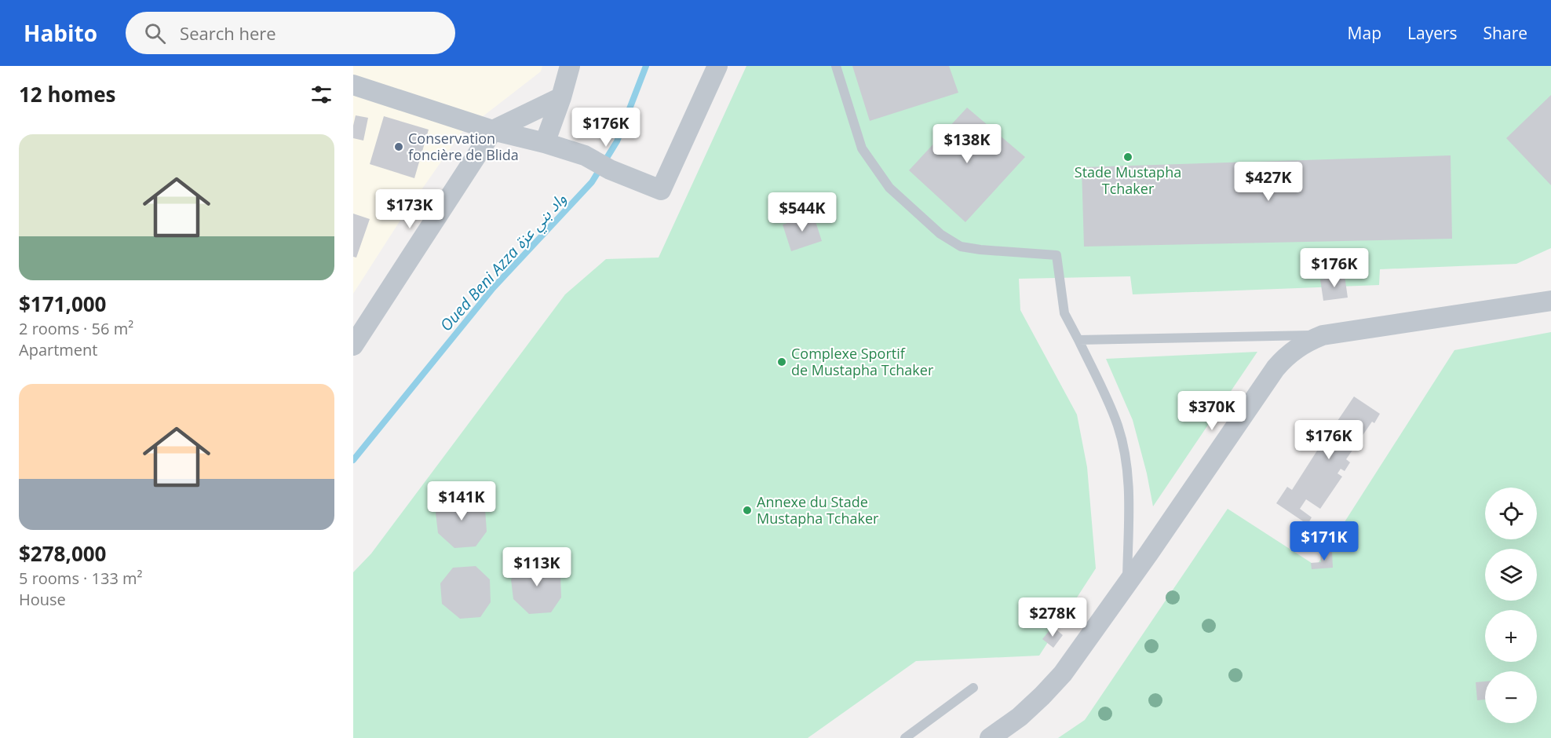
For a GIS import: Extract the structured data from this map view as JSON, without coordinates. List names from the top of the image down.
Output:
{
  "water": ["Oued Beni Azza واد بني عزة"],
  "places": [
    "Conservation foncière de Blida",
    "Stade Mustapha Tchaker",
    "Complexe Sportif de Mustapha Tchaker",
    "Annexe du Stade Mustapha Tchaker"
  ],
  "page": {
    "header": "Habito",
    "search": "Search here",
    "nav": ["Map", "Layers", "Share"],
    "heading": "12 homes",
    "price": [
      "$176K",
      "$138K",
      "$427K",
      "$173K",
      "$544K",
      "$176K",
      "$370K",
      "$176K",
      "$141K",
      "$171K",
      "$113K",
      "$278K"
    ],
    "list": [
      {
        "name": "$171,000",
        "note": "2 rooms · 56 m² · Apartment"
      },
      {
        "name": "$278,000",
        "note": "5 rooms · 133 m² · House"
      }
    ],
    "map_buttons": ["+", "−"]
  }
}
